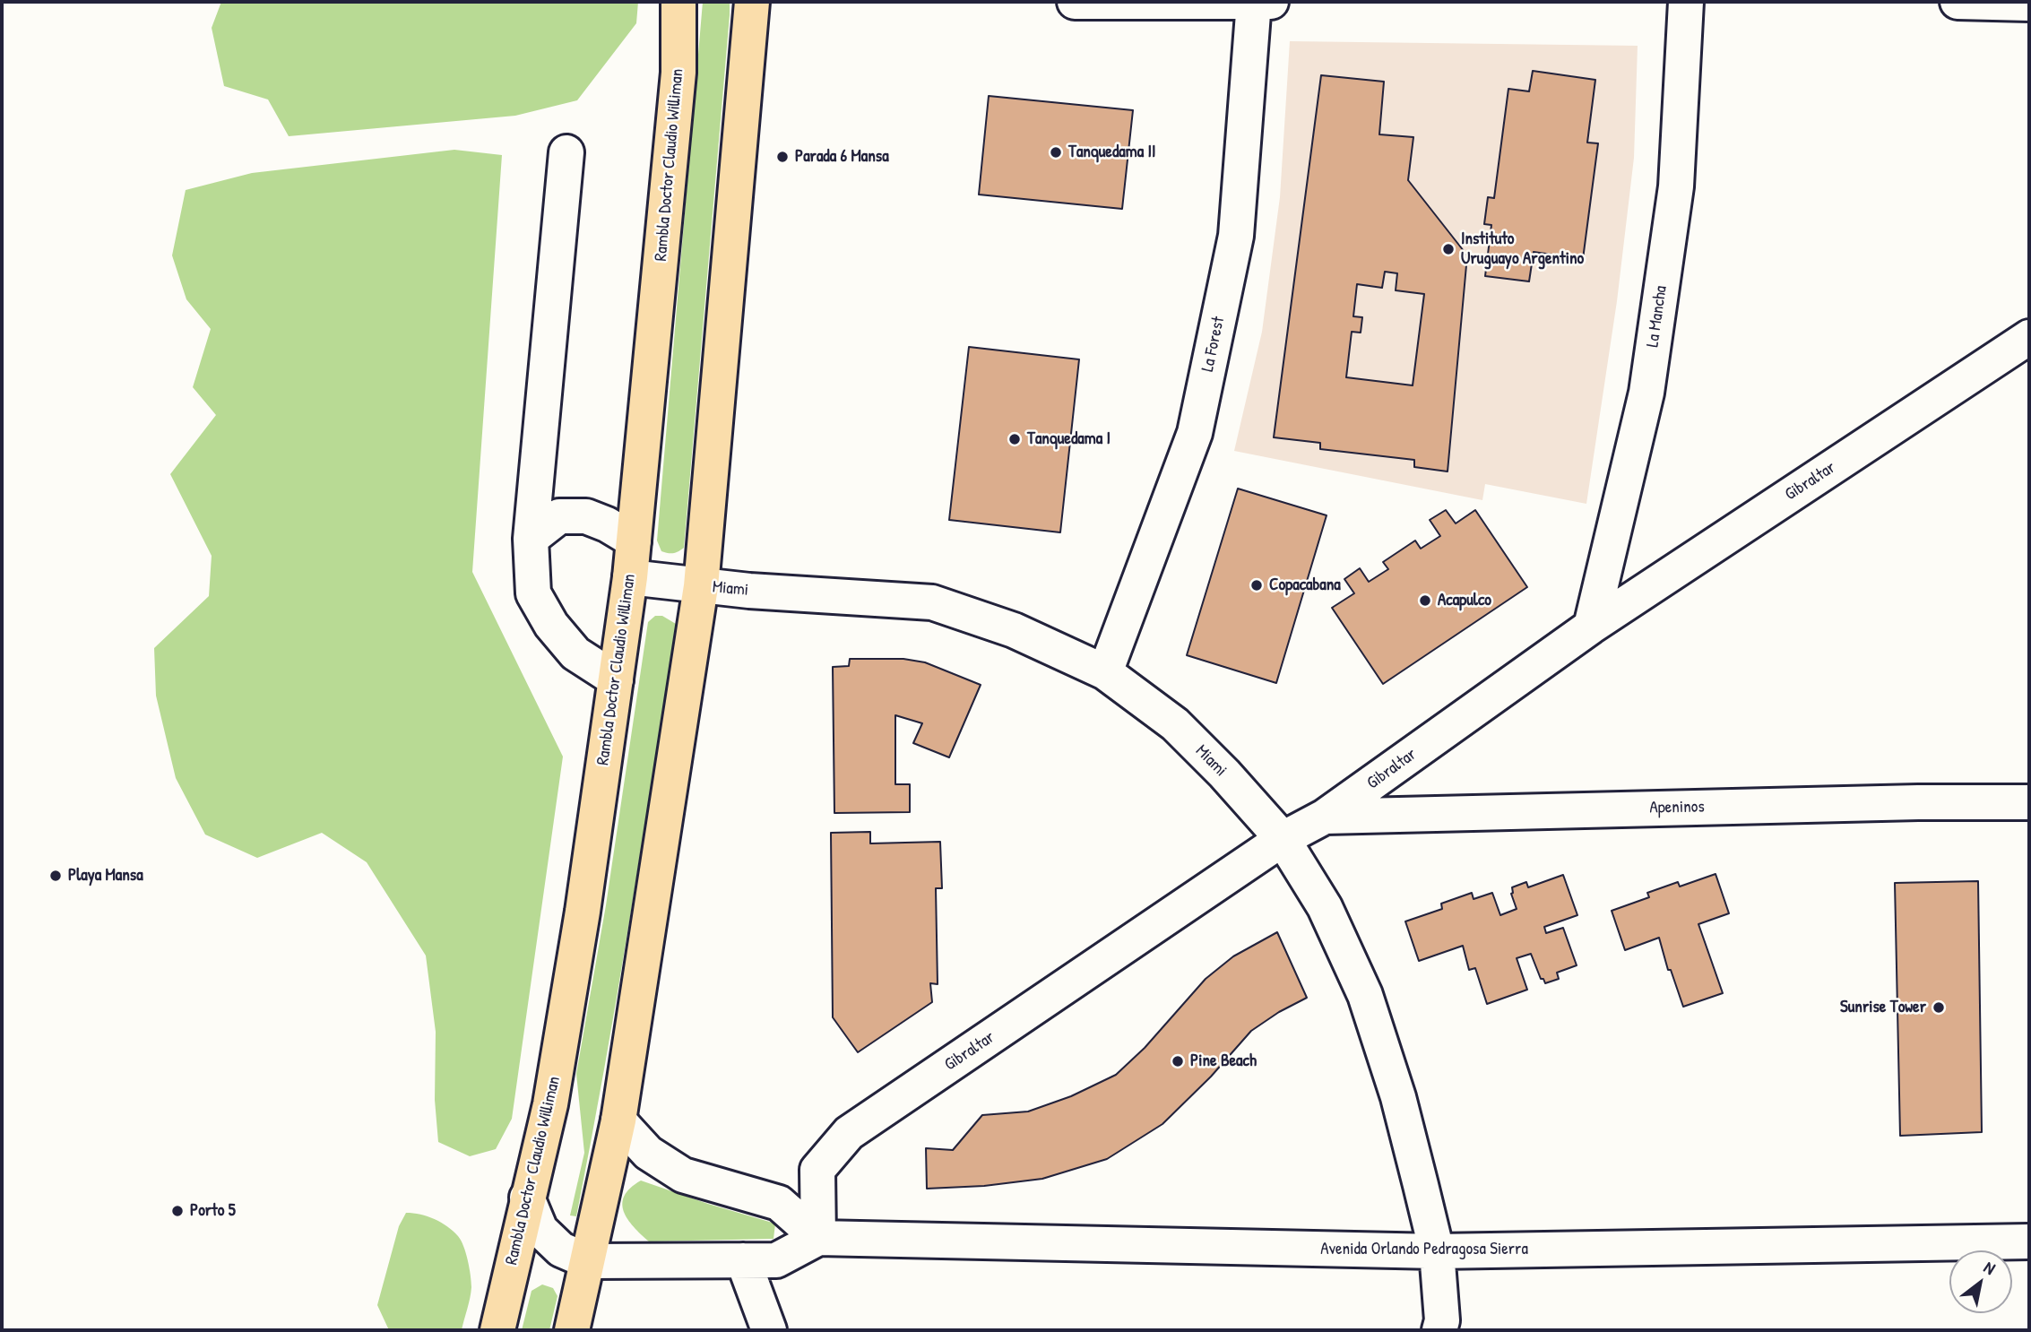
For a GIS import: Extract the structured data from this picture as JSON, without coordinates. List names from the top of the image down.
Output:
{
  "streets": {
    "main road": ["Rambla Doctor Claudio Williman"],
    "street": [
      "La Mancha",
      "La Forest",
      "Gibraltar",
      "Miami",
      "Apeninos",
      "Avenida Orlando Pedragosa Sierra"
    ]
  },
  "crossings": [
    ["Rambla Doctor Claudio Williman", "Miami"],
    ["Rambla Doctor Claudio Williman", "Avenida Orlando Pedragosa Sierra"],
    ["La Mancha", "Gibraltar"],
    ["La Forest", "Miami"],
    ["Gibraltar", "Miami"],
    ["Gibraltar", "Apeninos"],
    ["Gibraltar", "Avenida Orlando Pedragosa Sierra"],
    ["Miami", "Avenida Orlando Pedragosa Sierra"]
  ],
  "places": [
    "Tanquedama II",
    "Parada 6 Mansa",
    "Instituto Uruguayo Argentino",
    "Tanquedama I",
    "Copacabana",
    "Acapulco",
    "Playa Mansa",
    "Sunrise Tower",
    "Pine Beach",
    "Porto 5"
  ],
  "north": "top right"
}
